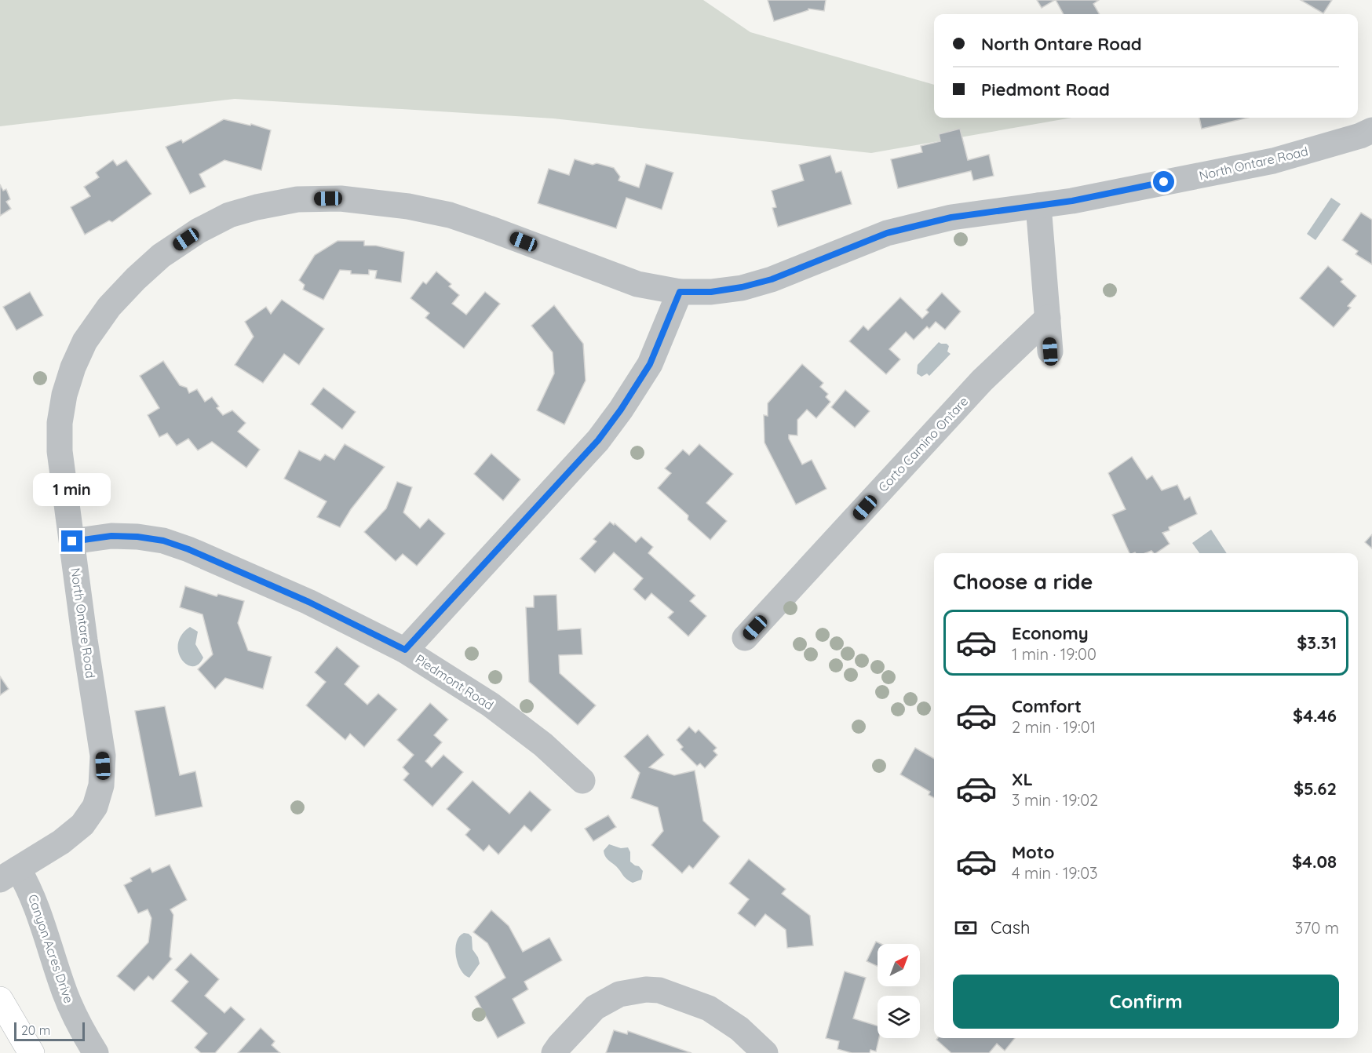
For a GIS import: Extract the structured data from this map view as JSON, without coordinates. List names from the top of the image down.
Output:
{
  "streets": {
    "street": [
      "North Ontare Road",
      "Corto Camino Ontare",
      "Piedmont Road",
      "Canyon Acres Drive"
    ]
  },
  "crossings": [
    ["North Ontare Road", "Piedmont Road"],
    ["North Ontare Road", "Canyon Acres Drive"]
  ],
  "scale_bar": "20 m",
  "north": "top right",
  "page": {
    "banner": ["North Ontare Road", "Piedmont Road"],
    "bubble": "1 min",
    "heading": "Choose a ride",
    "list": [
      {
        "name": "Economy",
        "note": "1 min · 19:00",
        "value": "$3.31"
      },
      {
        "name": "Comfort",
        "note": "2 min · 19:01",
        "value": "$4.46"
      },
      {
        "name": "XL",
        "note": "3 min · 19:02",
        "value": "$5.62"
      },
      {
        "name": "Moto",
        "note": "4 min · 19:03",
        "value": "$4.08"
      }
    ],
    "pay": ["Cash", "370 m"],
    "buttons": "Confirm",
    "scale": "20 m"
  }
}
